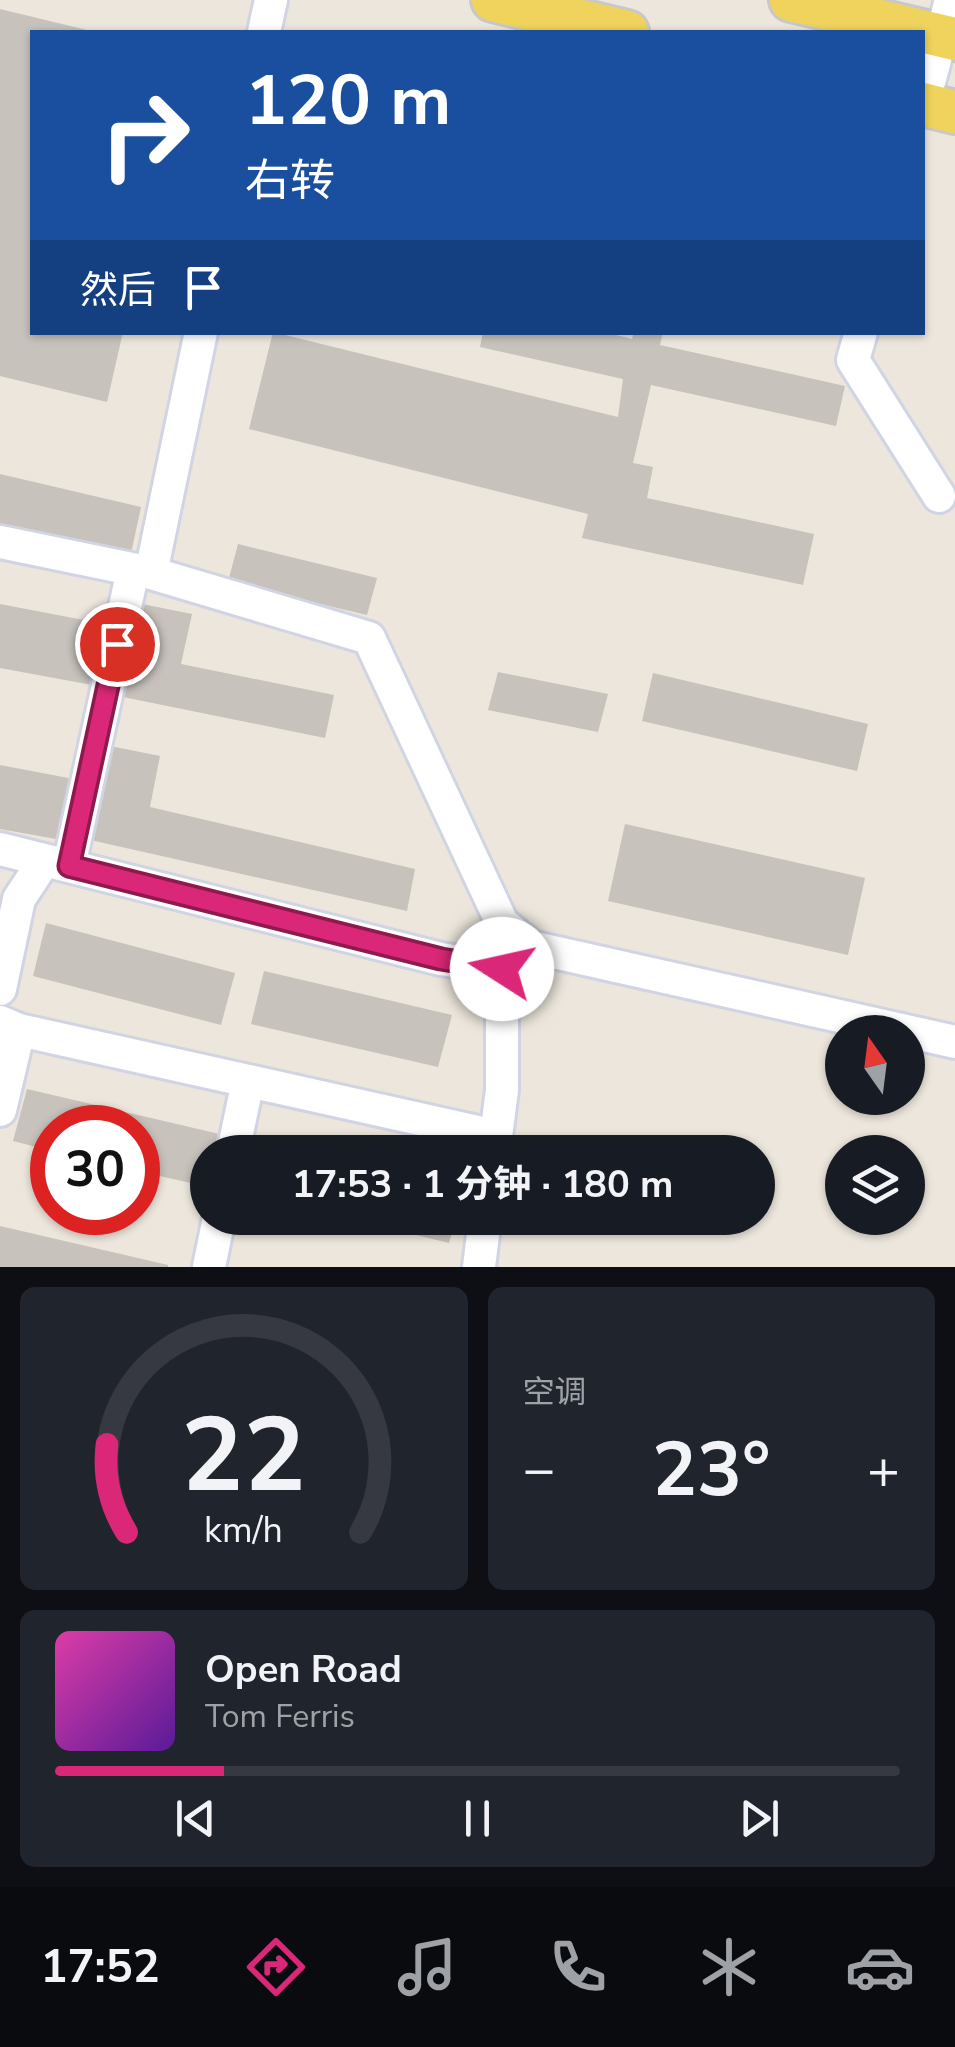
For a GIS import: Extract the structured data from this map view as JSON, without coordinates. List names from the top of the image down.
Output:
{
  "north": "top",
  "page": {
    "turn": ["120 m", "右转"],
    "then": "然后",
    "limit": "30",
    "trip": "17:53 · 1 分钟 · 180 m",
    "tile": "空调",
    "heat": ["−", "23°", "+"],
    "song": ["Open Road", "Tom Ferris"],
    "tabs": "17:52",
    "gauge": ["22", "km/h"]
  }
}
